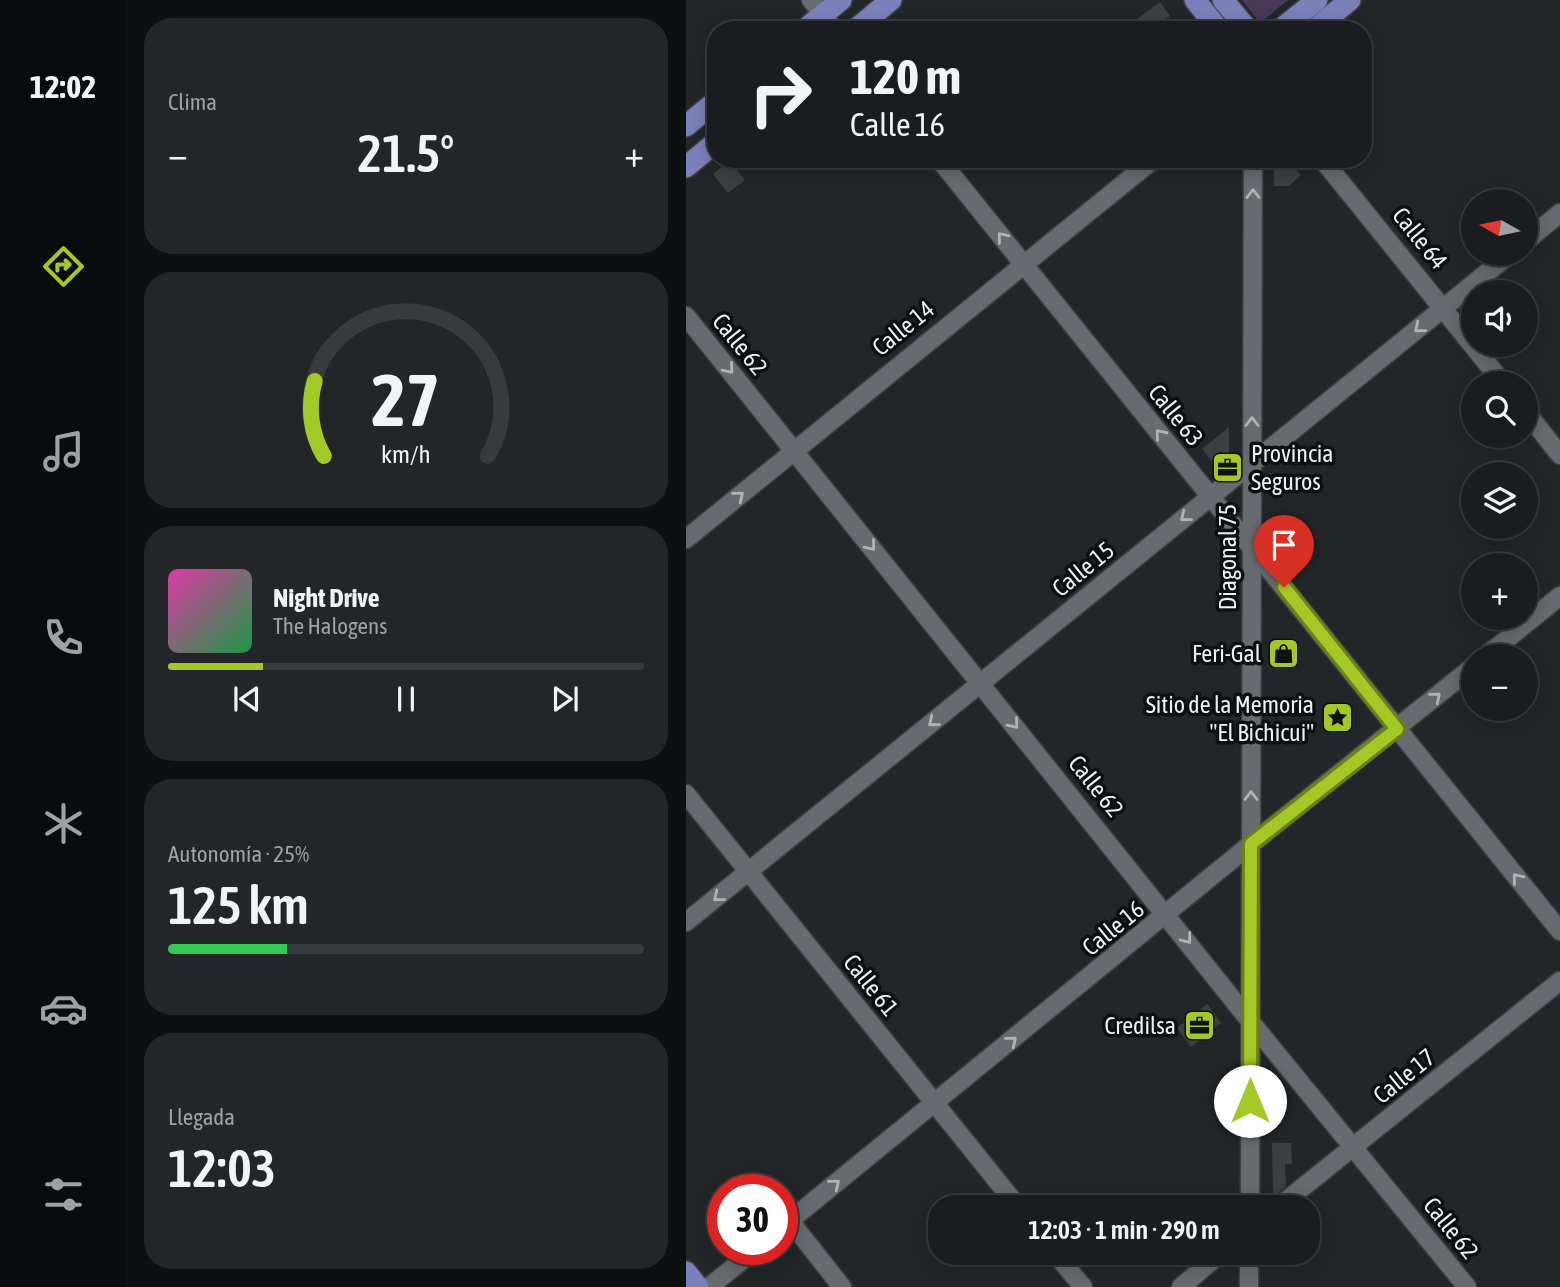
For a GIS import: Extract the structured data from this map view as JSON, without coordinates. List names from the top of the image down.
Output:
{
  "streets": {
    "street": [
      "Calle 64",
      "Calle 14",
      "Calle 62",
      "Calle 63",
      "Diagonal 75",
      "Calle 15",
      "Calle 16",
      "Calle 61",
      "Calle 17"
    ]
  },
  "crossings": [
    ["Calle 64", "Calle 15"],
    ["Calle 14", "Calle 62"],
    ["Calle 14", "Calle 63"],
    ["Calle 62", "Diagonal 75"],
    ["Calle 62", "Calle 15"],
    ["Calle 62", "Calle 16"],
    ["Calle 62", "Calle 17"],
    ["Calle 63", "Diagonal 75"],
    ["Calle 63", "Calle 15"],
    ["Calle 63", "Calle 16"],
    ["Diagonal 75", "Calle 15"],
    ["Diagonal 75", "Calle 16"],
    ["Calle 15", "Calle 61"],
    ["Calle 16", "Calle 61"]
  ],
  "one_way": [
    "Calle 62",
    "Calle 63",
    "Diagonal 75",
    "Calle 15",
    "Calle 16"
  ],
  "places": {
    "office": ["Provincia Seguros", "Credilsa"],
    "shop": ["Feri-Gal"],
    "place": ["Sitio de la Memoria \"El Bichicui\""]
  },
  "north": "left",
  "page": {
    "tabs": "12:02",
    "tile": [
      "Clima",
      ["Autonomía · 25%", "125 km"],
      ["Llegada", "12:03"]
    ],
    "turn": ["120 m", "Calle 16"],
    "heat": ["−", "21.5°", "+"],
    "map_buttons": ["+", "−"],
    "song": ["Night Drive", "The Halogens"],
    "limit": "30",
    "trip": "12:03 · 1 min · 290 m",
    "gauge": ["27", "km/h"]
  }
}
